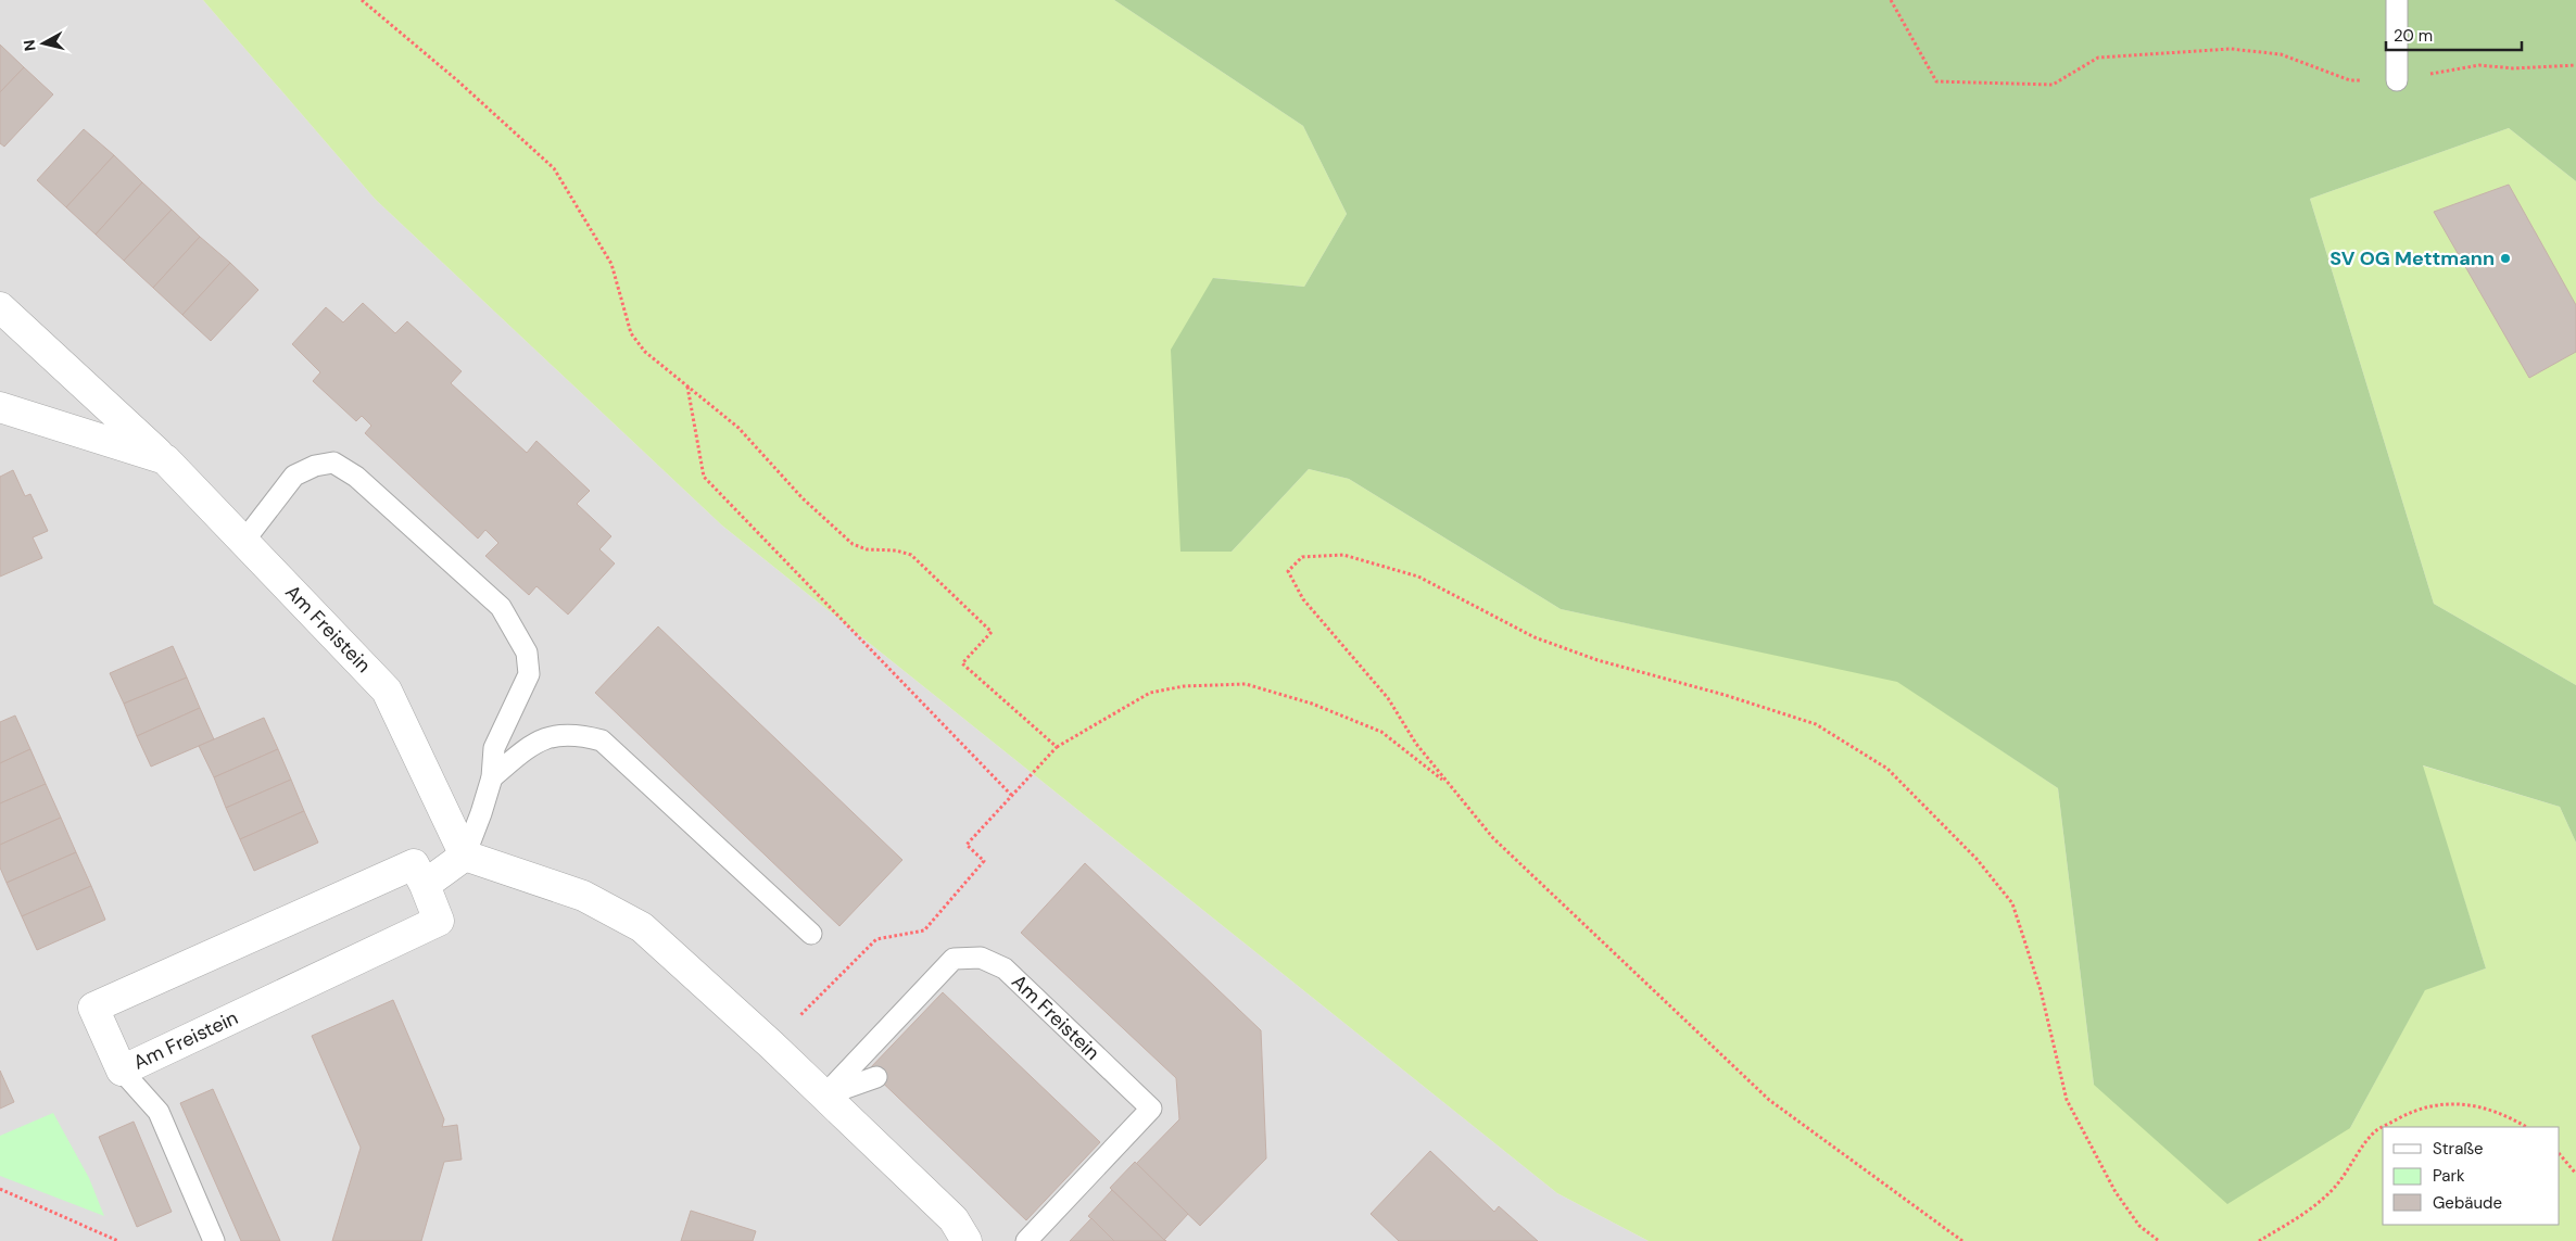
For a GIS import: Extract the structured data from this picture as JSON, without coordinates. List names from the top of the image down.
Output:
{
  "streets": {
    "street": ["Am Freistein"]
  },
  "places": ["SV OG Mettmann"],
  "legend": ["Straße", "Park", "Gebäude"],
  "scale_bar": "20 m",
  "north": "left"
}
